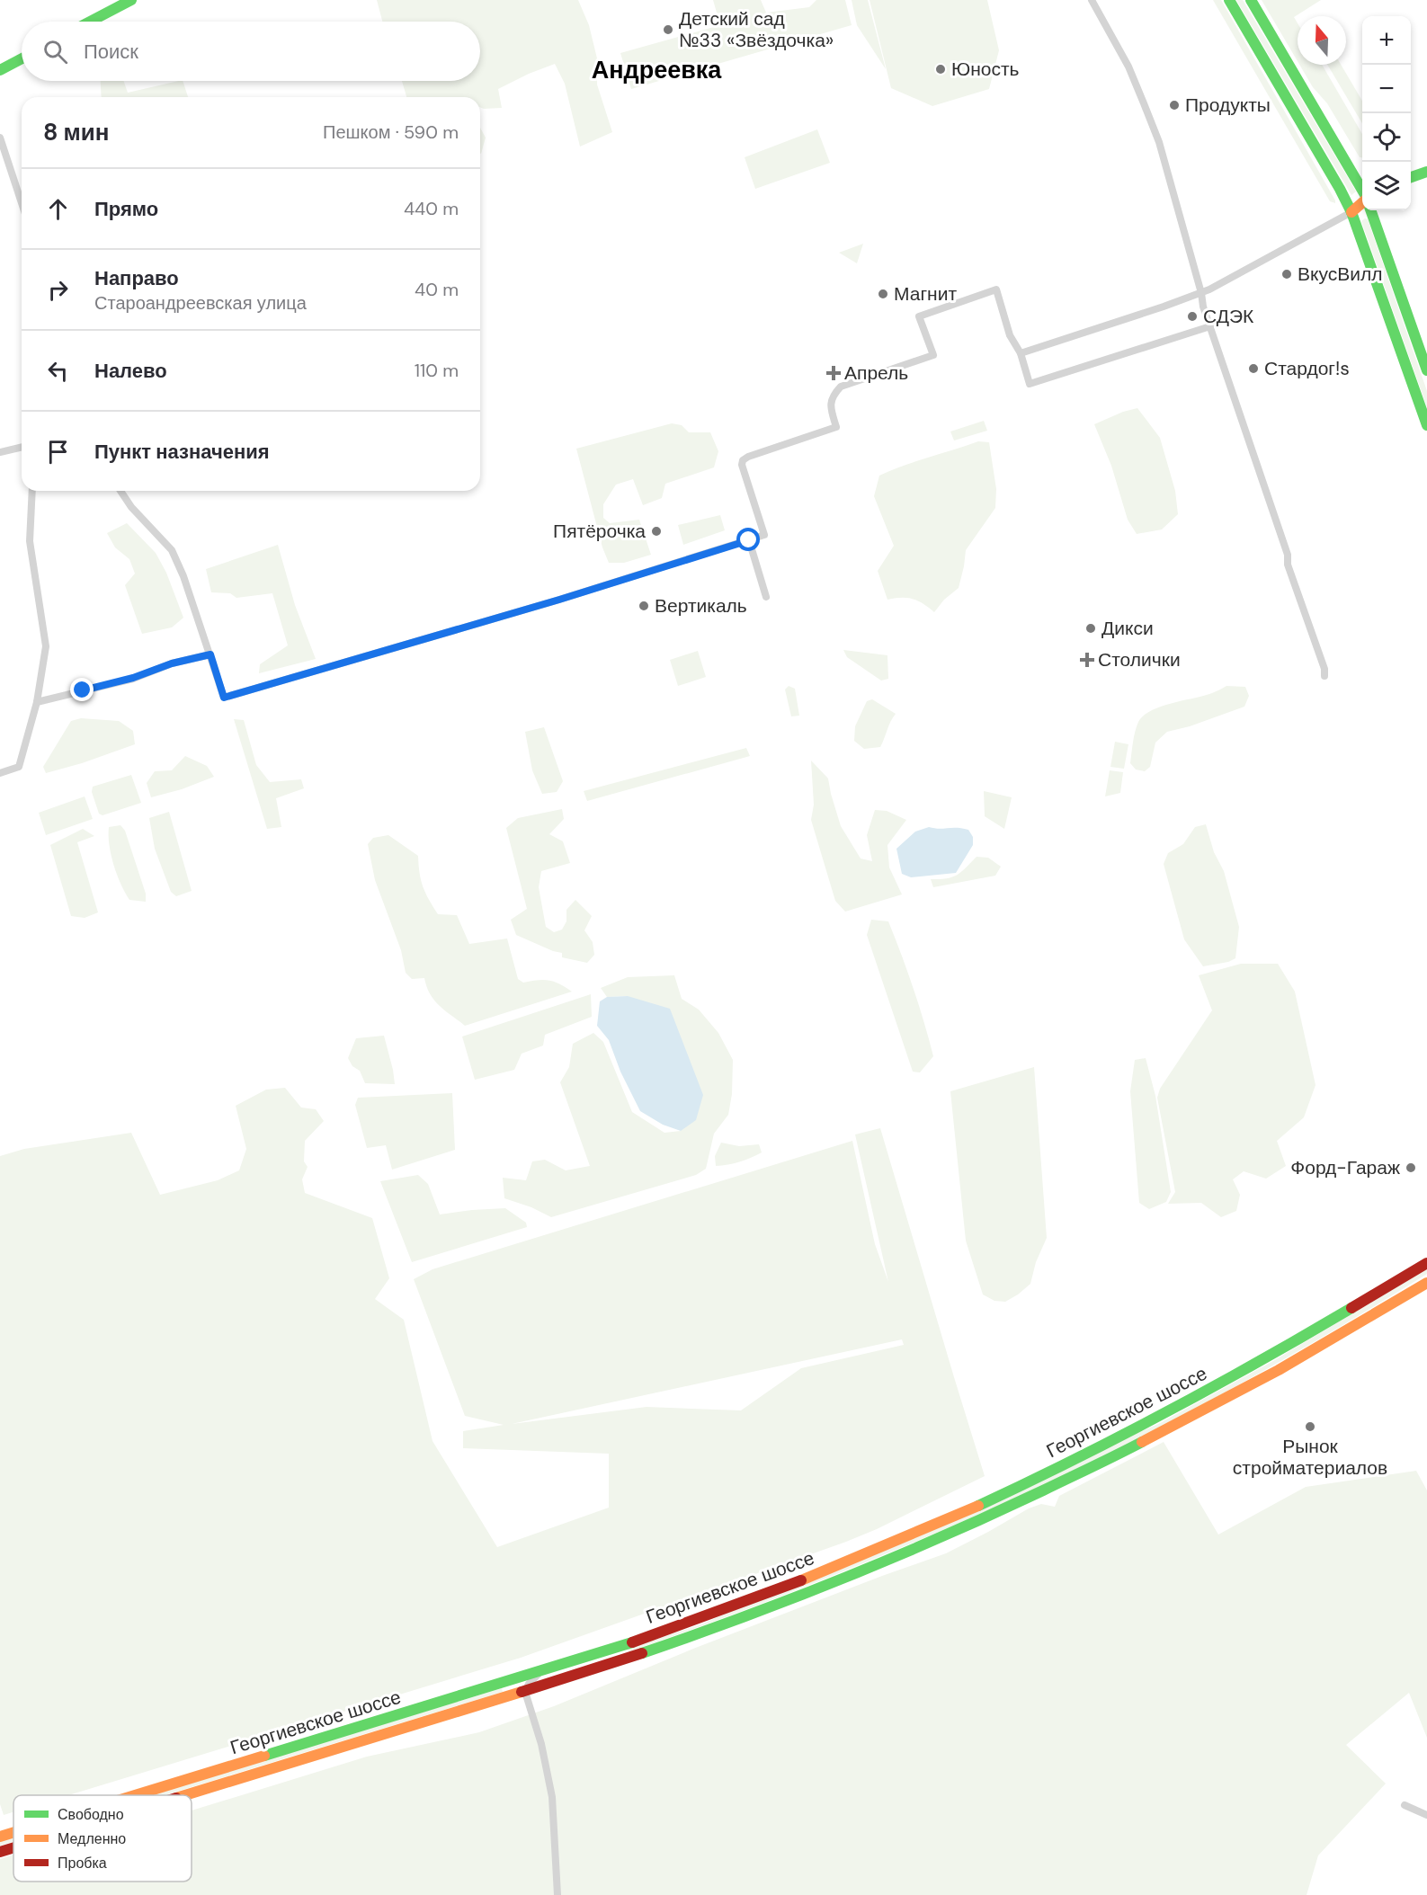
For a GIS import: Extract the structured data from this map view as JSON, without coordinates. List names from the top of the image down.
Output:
{
  "streets": {
    "main road": ["Георгиевское шоссе"]
  },
  "districts": ["Андреевка"],
  "places": {
    "other": [
      "Детский сад №33 «Звёздочка»",
      "Юность",
      "Продукты",
      "ВкусВилл",
      "Магнит",
      "СДЭК",
      "Стардог!s",
      "Пятёрочка",
      "Вертикаль",
      "Дикси",
      "Форд-Гараж",
      "Рынок стройматериалов"
    ],
    "health": ["Апрель", "Столички"]
  },
  "legend": ["Свободно", "Медленно", "Пробка"],
  "north": "top",
  "page": {
    "map_buttons": ["+", "−"],
    "search": "Поиск",
    "heading": ["8 мин", "Пешком · 590 m"],
    "list": [
      ["Прямо", "440 m"],
      ["Направо", "Староандреевская улица", "40 m"],
      ["Налево", "110 m"],
      "Пункт назначения"
    ]
  }
}
